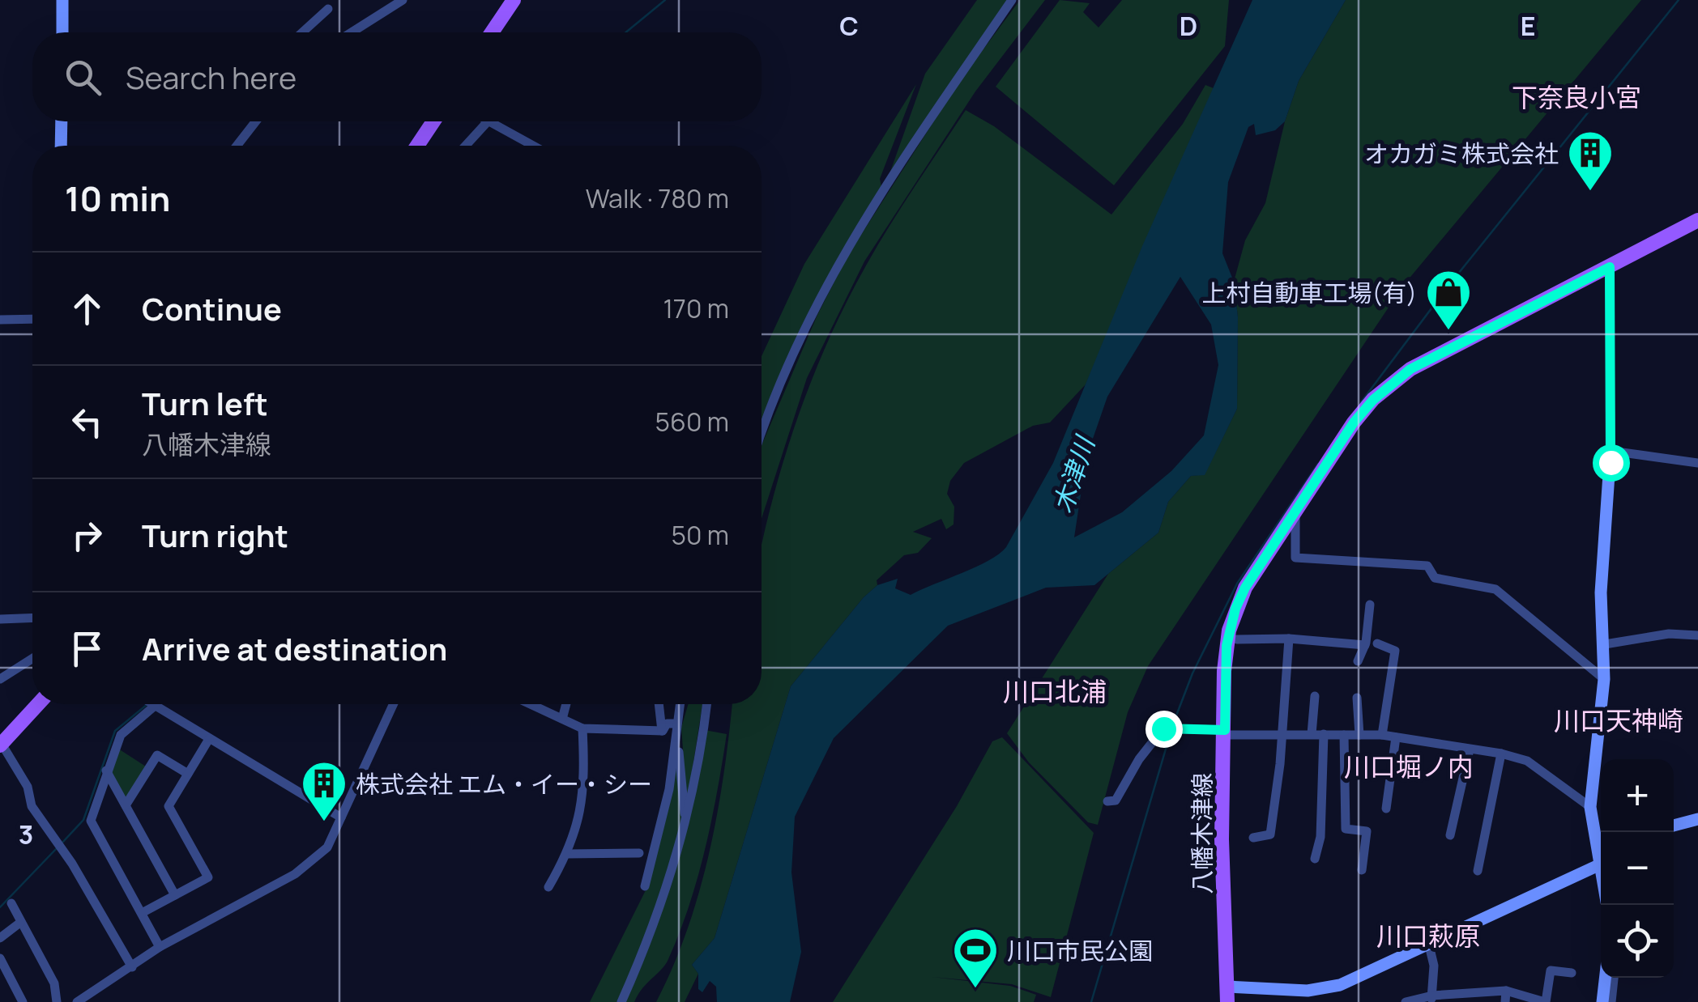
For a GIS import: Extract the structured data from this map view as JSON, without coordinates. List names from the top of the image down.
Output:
{
  "streets": {
    "main road": ["八幡木津線"]
  },
  "districts": [
    "下奈良小宮",
    "川口北浦",
    "川口天神崎",
    "川口堀ノ内",
    "川口萩原"
  ],
  "water": ["木津川"],
  "places": {
    "building": ["オカガミ株式会社", "株式会社 エム・イー・シー"],
    "shop": ["上村自動車工場(有)"],
    "sports": ["川口市民公園"]
  },
  "page": {
    "search": "Search here",
    "heading": ["10 min", "Walk · 780 m"],
    "list": [
      ["Continue", "170 m"],
      ["Turn left", "八幡木津線", "560 m"],
      ["Turn right", "50 m"],
      "Arrive at destination"
    ],
    "map_buttons": ["+", "−"]
  },
  "grid": {
    "columns": ["C", "D", "E"],
    "rows": ["3"]
  }
}
